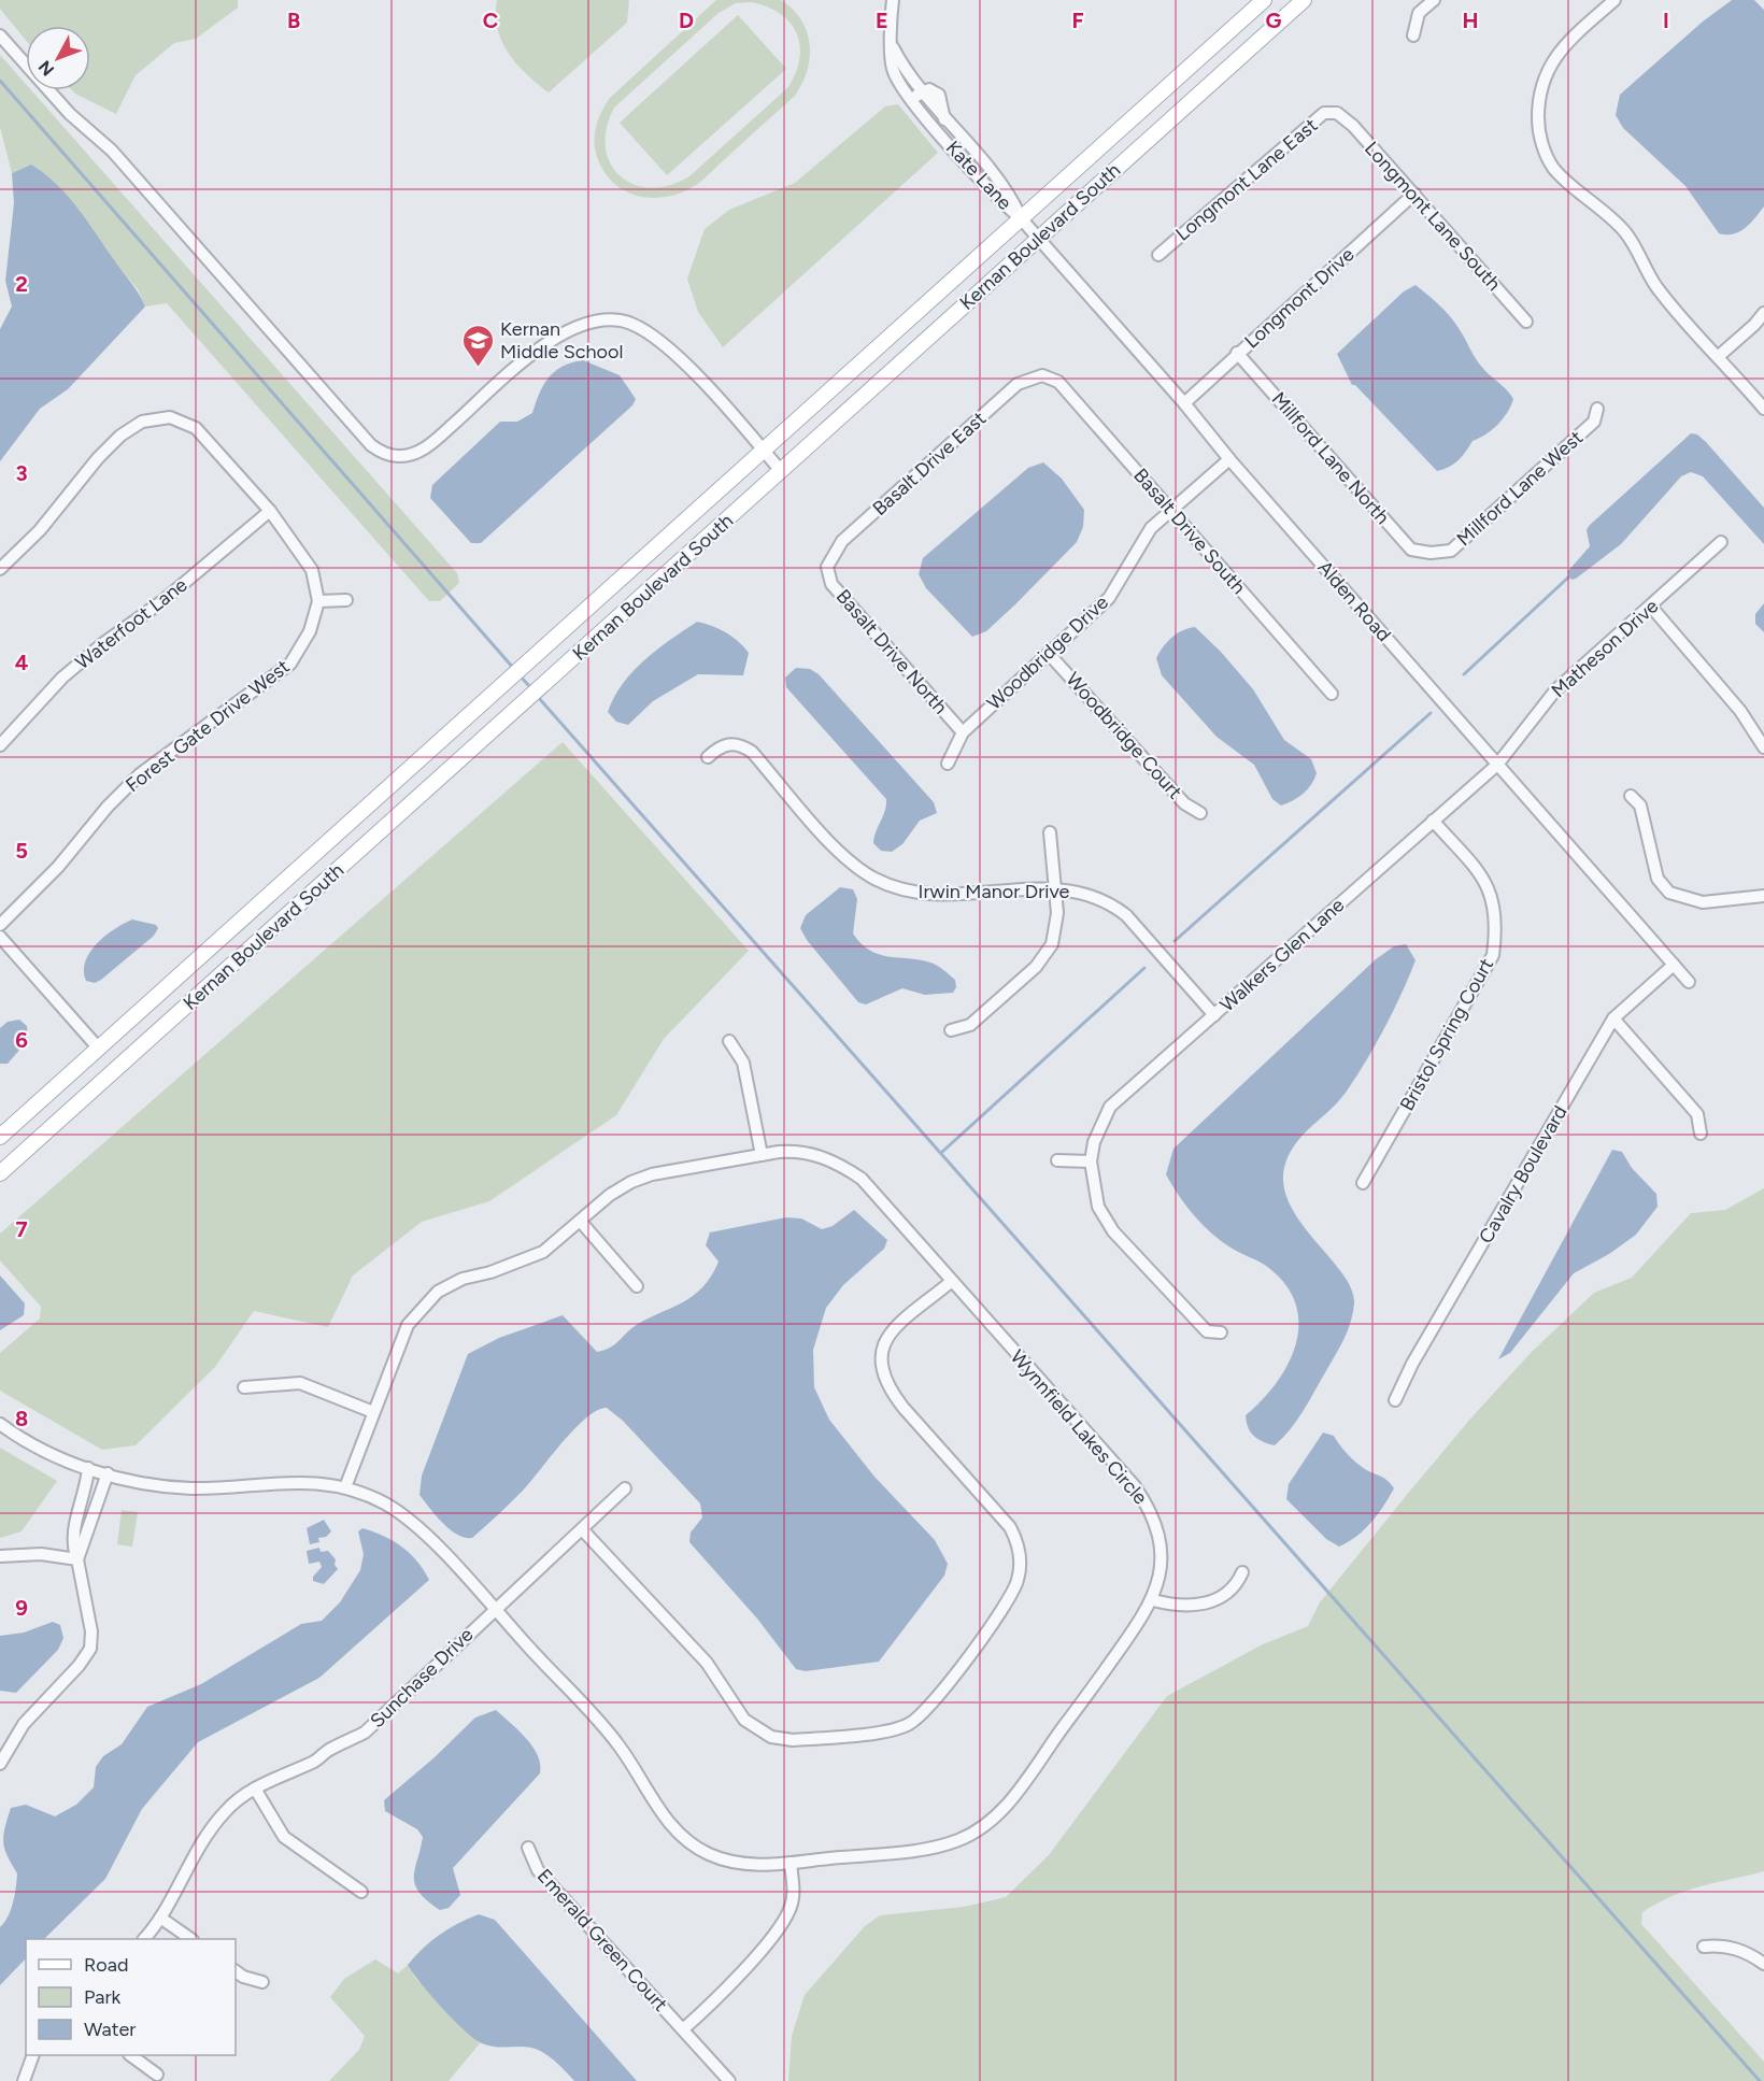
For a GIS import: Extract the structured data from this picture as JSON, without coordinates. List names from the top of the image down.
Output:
{
  "streets": {
    "main road": ["Kernan Boulevard South"],
    "street": [
      "Kate Lane",
      "Longmont Lane East",
      "Longmont Lane South",
      "Longmont Drive",
      "Millford Lane North",
      "Basalt Drive East",
      "Millford Lane West",
      "Basalt Drive South",
      "Alden Road",
      "Waterfoot Lane",
      "Matheson Drive",
      "Basalt Drive North",
      "Woodbridge Drive",
      "Forest Gate Drive West",
      "Woodbridge Court",
      "Irwin Manor Drive",
      "Walkers Glen Lane",
      "Bristol Spring Court",
      "Cavalry Boulevard",
      "Wynnfield Lakes Circle",
      "Sunchase Drive",
      "Emerald Green Court"
    ]
  },
  "crossings": [
    ["Kate Lane", "Kernan Boulevard South"],
    ["Kate Lane", "Alden Road"],
    ["Longmont Lane East", "Longmont Lane South"],
    ["Longmont Lane South", "Longmont Drive"],
    ["Kernan Boulevard South", "Alden Road"],
    ["Longmont Drive", "Millford Lane North"],
    ["Longmont Drive", "Alden Road"],
    ["Millford Lane North", "Millford Lane West"],
    ["Basalt Drive East", "Basalt Drive South"],
    ["Basalt Drive East", "Basalt Drive North"],
    ["Basalt Drive South", "Woodbridge Drive"],
    ["Alden Road", "Matheson Drive"],
    ["Alden Road", "Woodbridge Drive"],
    ["Alden Road", "Walkers Glen Lane"],
    ["Alden Road", "Cavalry Boulevard"],
    ["Matheson Drive", "Walkers Glen Lane"],
    ["Basalt Drive North", "Woodbridge Drive"],
    ["Woodbridge Drive", "Woodbridge Court"],
    ["Irwin Manor Drive", "Walkers Glen Lane"],
    ["Walkers Glen Lane", "Bristol Spring Court"],
    ["Wynnfield Lakes Circle", "Sunchase Drive"]
  ],
  "places": {
    "school or university": ["Kernan Middle School"]
  },
  "legend": ["Road", "Park", "Water"],
  "north": "bottom left",
  "grid": {
    "columns": [
      "B",
      "C",
      "D",
      "E",
      "F",
      "G",
      "H",
      "I"
    ],
    "rows": [
      "2",
      "3",
      "4",
      "5",
      "6",
      "7",
      "8",
      "9"
    ]
  }
}
